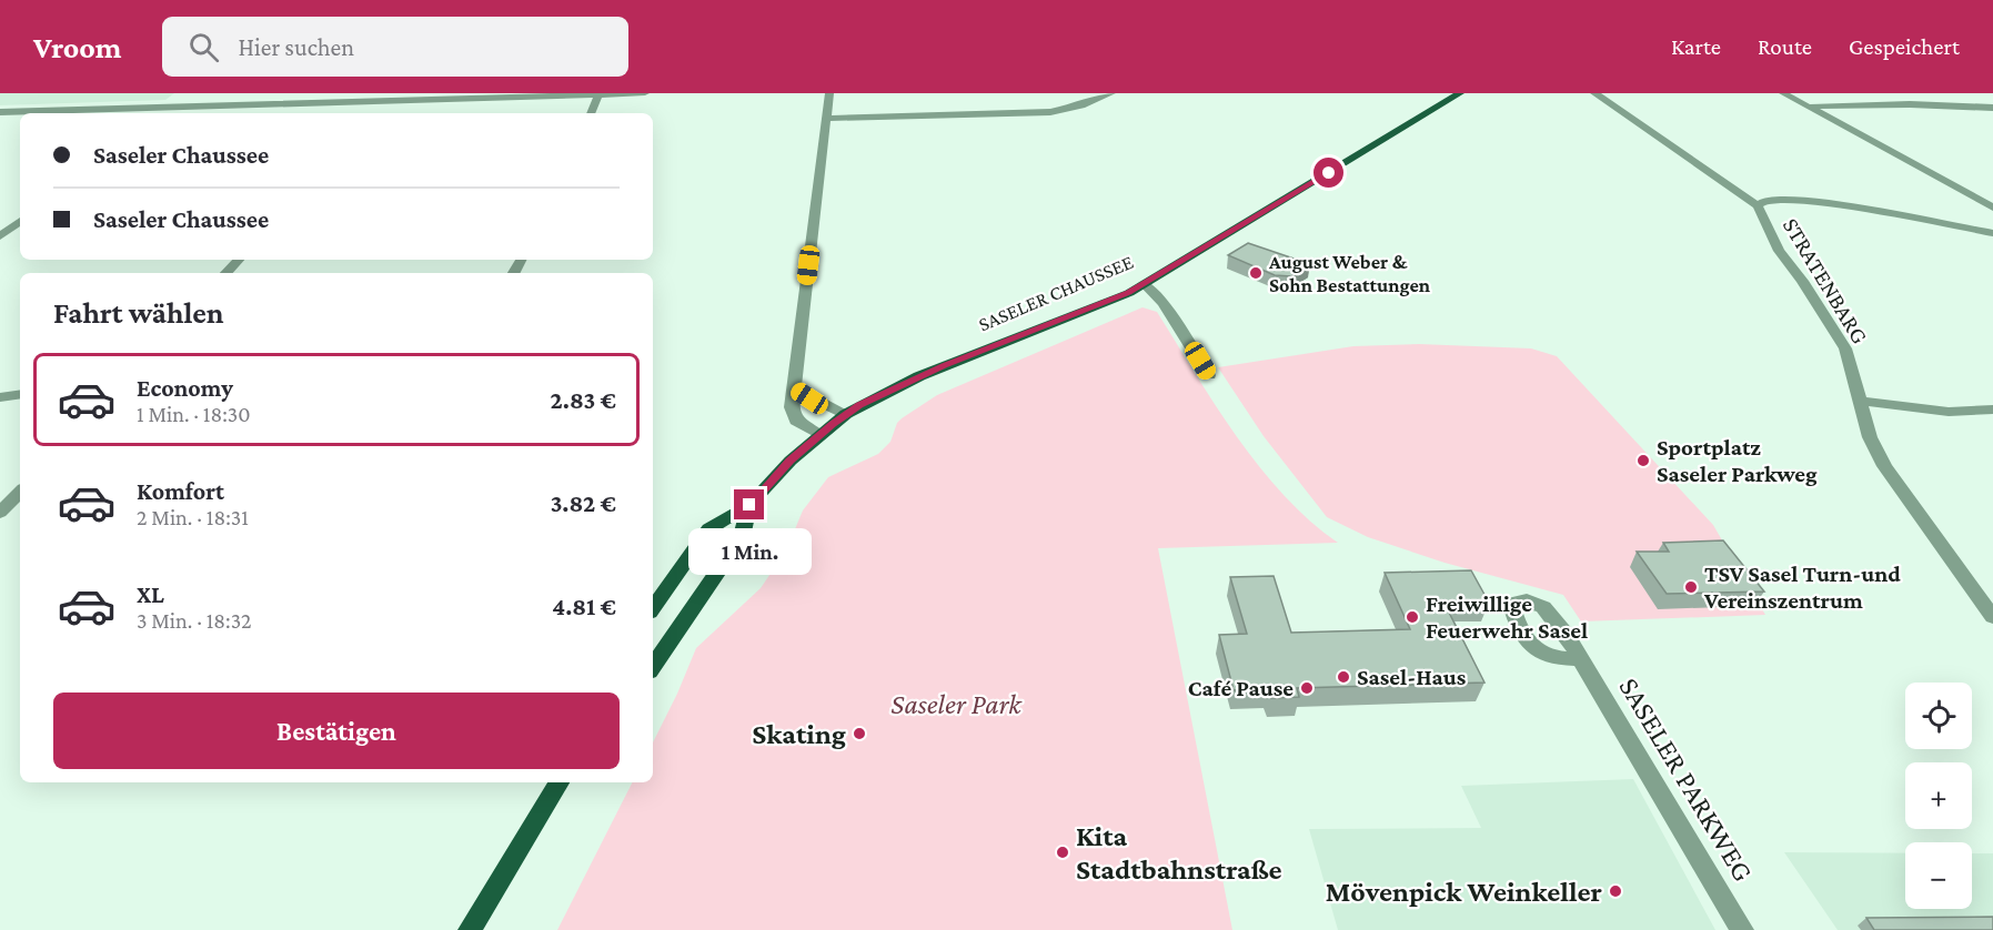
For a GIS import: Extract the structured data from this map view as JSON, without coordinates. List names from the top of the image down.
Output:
{
  "streets": {
    "main road": ["SASELER CHAUSSEE"],
    "street": ["STRATENBARG", "SASELER PARKWEG"]
  },
  "parks": ["Saseler Park"],
  "places": [
    "August Weber & Sohn Bestattungen",
    "Sportplatz Saseler Parkweg",
    "TSV Sasel Turn-und Vereinszentrum",
    "Freiwillige Feuerwehr Sasel",
    "Sasel-Haus",
    "Café Pause",
    "Skating",
    "Kita Stadtbahnstraße",
    "Mövenpick Weinkeller"
  ],
  "page": {
    "header": "Vroom",
    "search": "Hier suchen",
    "nav": ["Karte", "Route", "Gespeichert"],
    "banner": ["Saseler Chaussee", "Saseler Chaussee"],
    "heading": "Fahrt wählen",
    "list": [
      {
        "name": "Economy",
        "note": "1 Min. · 18:30",
        "value": "2.83 €"
      },
      {
        "name": "Komfort",
        "note": "2 Min. · 18:31",
        "value": "3.82 €"
      },
      {
        "name": "XL",
        "note": "3 Min. · 18:32",
        "value": "4.81 €"
      }
    ],
    "bubble": "1 Min.",
    "buttons": "Bestätigen",
    "map_buttons": ["+", "−"]
  }
}
